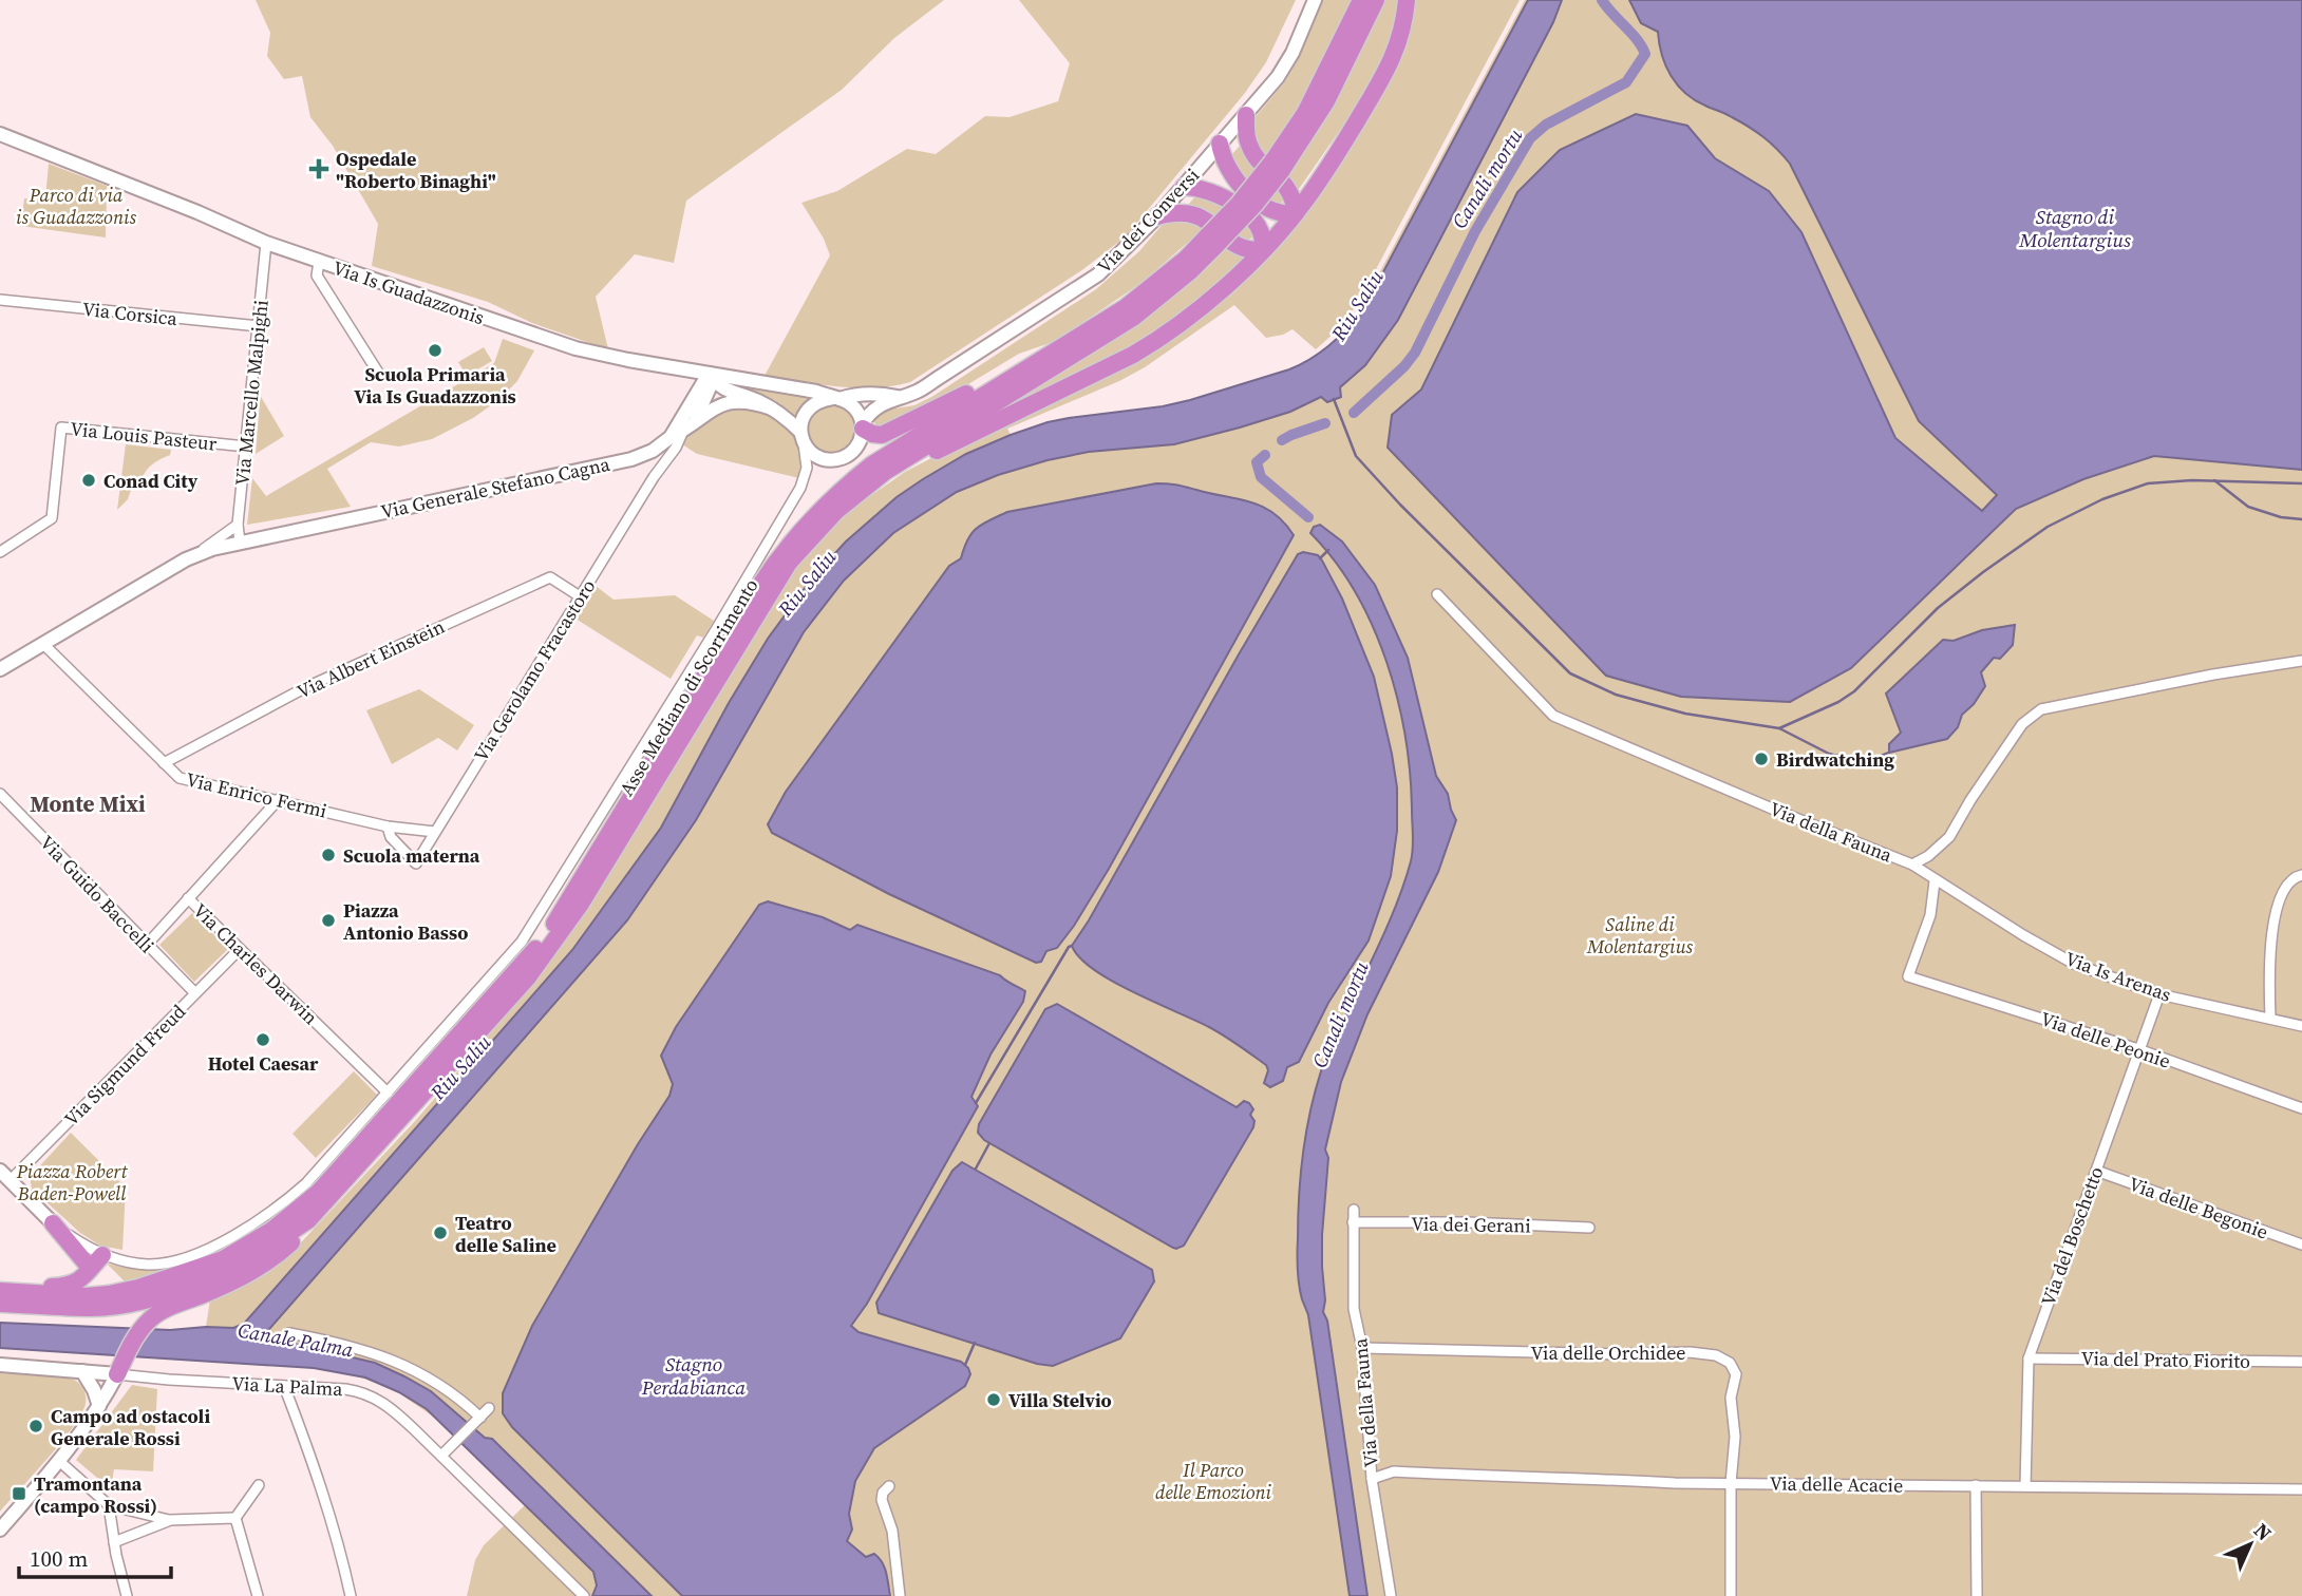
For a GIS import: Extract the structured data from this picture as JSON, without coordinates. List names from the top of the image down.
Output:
{
  "streets": {
    "highway": ["Asse Mediano di Scorrimento"],
    "street": [
      "Via dei Conversi",
      "Via Is Guadazzonis",
      "Via Corsica",
      "Via Marcello Malpighi",
      "Via Louis Pasteur",
      "Via Generale Stefano Cagna",
      "Via Albert Einstein",
      "Via Gerolamo Fracastoro",
      "Via Enrico Fermi",
      "Via della Fauna",
      "Via Guido Baccelli",
      "Via Charles Darwin",
      "Via Is Arenas",
      "Via delle Peonie",
      "Via Sigmund Freud",
      "Via delle Begonie",
      "Via dei Gerani",
      "Via del Boschetto",
      "Via delle Orchidee",
      "Via del Prato Fiorito",
      "Via La Palma",
      "Via delle Acacie"
    ]
  },
  "crossings": [
    ["Via dei Conversi", "Via Is Guadazzonis"],
    ["Via Is Guadazzonis", "Via Marcello Malpighi"],
    ["Via Is Guadazzonis", "Via Generale Stefano Cagna"],
    ["Via Corsica", "Via Marcello Malpighi"],
    ["Via Marcello Malpighi", "Via Louis Pasteur"],
    ["Via Marcello Malpighi", "Via Generale Stefano Cagna"],
    ["Via Generale Stefano Cagna", "Via Gerolamo Fracastoro"],
    ["Via Generale Stefano Cagna", "Via Enrico Fermi"],
    ["Via Albert Einstein", "Via Gerolamo Fracastoro"],
    ["Via Albert Einstein", "Via Enrico Fermi"],
    ["Via Gerolamo Fracastoro", "Via Enrico Fermi"],
    ["Via Enrico Fermi", "Via Charles Darwin"],
    ["Via della Fauna", "Via Is Arenas"],
    ["Via della Fauna", "Via dei Gerani"],
    ["Via della Fauna", "Via delle Orchidee"],
    ["Via della Fauna", "Via delle Acacie"],
    ["Via Guido Baccelli", "Via Sigmund Freud"],
    ["Via Charles Darwin", "Via Sigmund Freud"],
    ["Via Is Arenas", "Via delle Peonie"],
    ["Via Is Arenas", "Via del Boschetto"],
    ["Via delle Peonie", "Via del Boschetto"],
    ["Via delle Begonie", "Via del Boschetto"],
    ["Via del Boschetto", "Via del Prato Fiorito"],
    ["Via del Boschetto", "Via delle Acacie"],
    ["Via delle Orchidee", "Via delle Acacie"]
  ],
  "districts": ["Monte Mixi"],
  "water": [
    "Canali mortu",
    "Stagno di Molentargius",
    "Riu Saliu",
    "Canale Palma",
    "Stagno Perdabianca"
  ],
  "parks": [
    "Parco di via is Guadazzonis",
    "Saline di Molentargius",
    "Piazza Robert Baden-Powell",
    "Il Parco delle Emozioni"
  ],
  "places": {
    "health": ["Ospedale \"Roberto Binaghi\""],
    "other": [
      "Scuola Primaria Via Is Guadazzonis",
      "Conad City",
      "Birdwatching",
      "Scuola materna",
      "Piazza Antonio Basso",
      "Hotel Caesar",
      "Teatro delle Saline",
      "Villa Stelvio",
      "Campo ad ostacoli Generale Rossi"
    ],
    "transit": ["Tramontana (campo Rossi)"]
  },
  "scale_bar": "100 m",
  "north": "top right"
}
